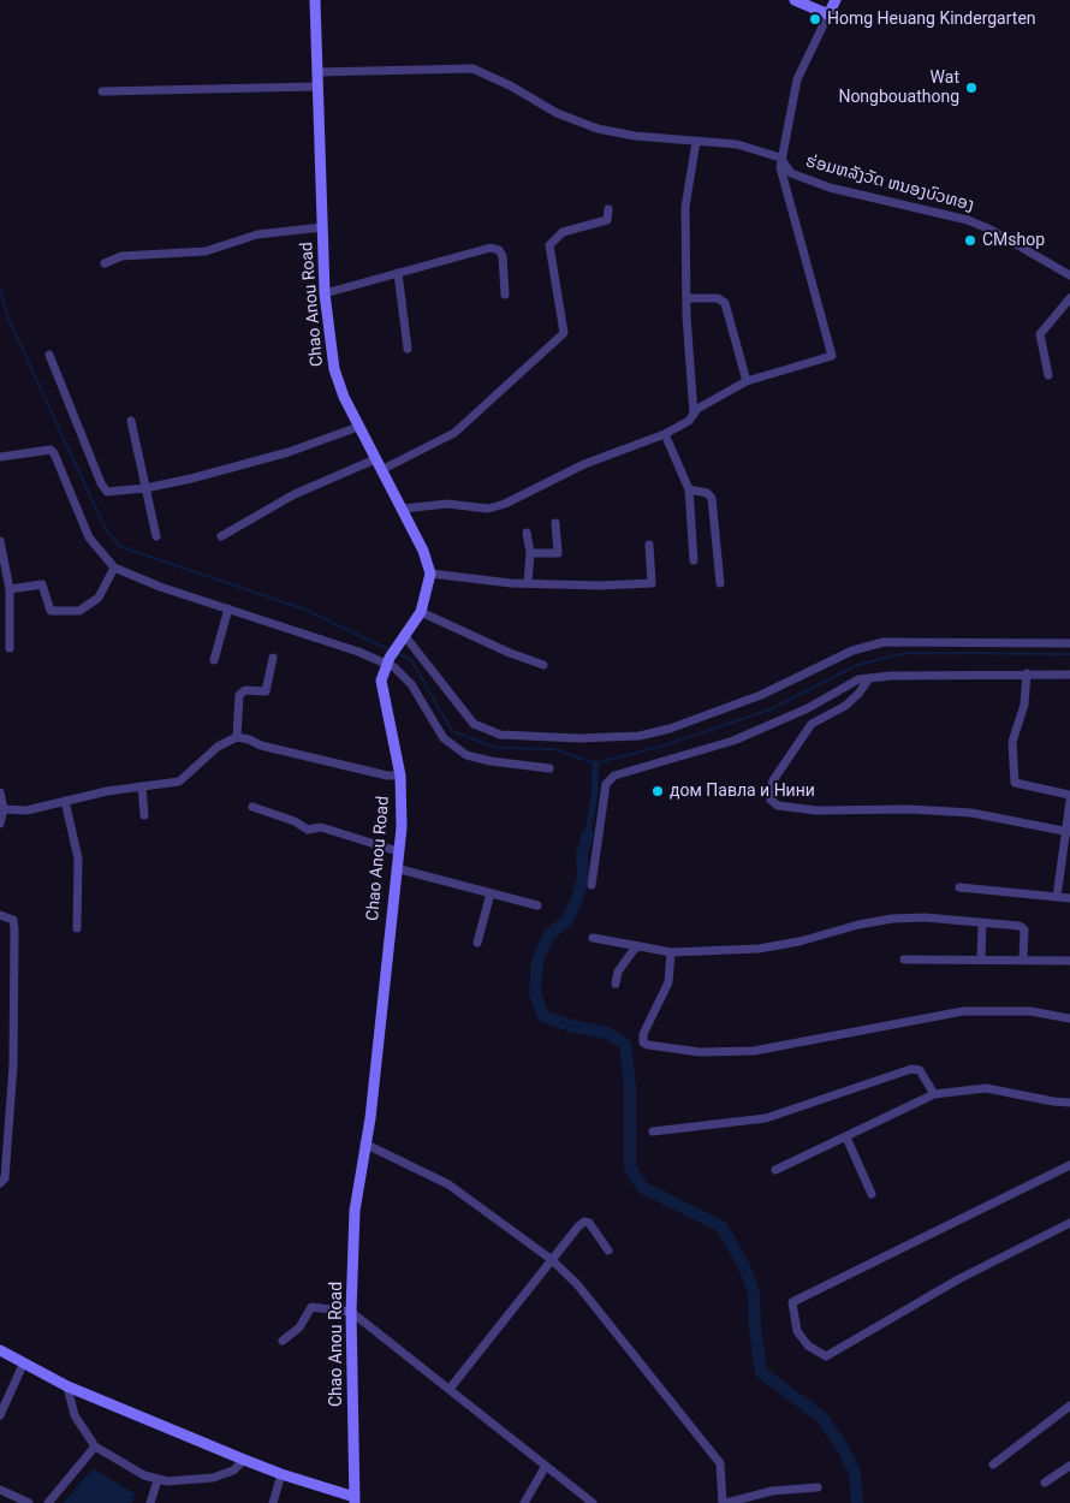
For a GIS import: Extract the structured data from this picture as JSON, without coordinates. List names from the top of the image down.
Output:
{
  "streets": {
    "street": ["ຮ່ອມຫລັງວັດ ຫນອງບົວທອງ", "Chao Anou Road"]
  },
  "crossings": [
    ["ຮ່ອມຫລັງວັດ ຫນອງບົວທອງ", "Chao Anou Road"]
  ],
  "places": [
    "Homg Heuang Kindergarten",
    "Wat Nongbouathong",
    "CMshop",
    "дом Павла и Нини"
  ]
}
